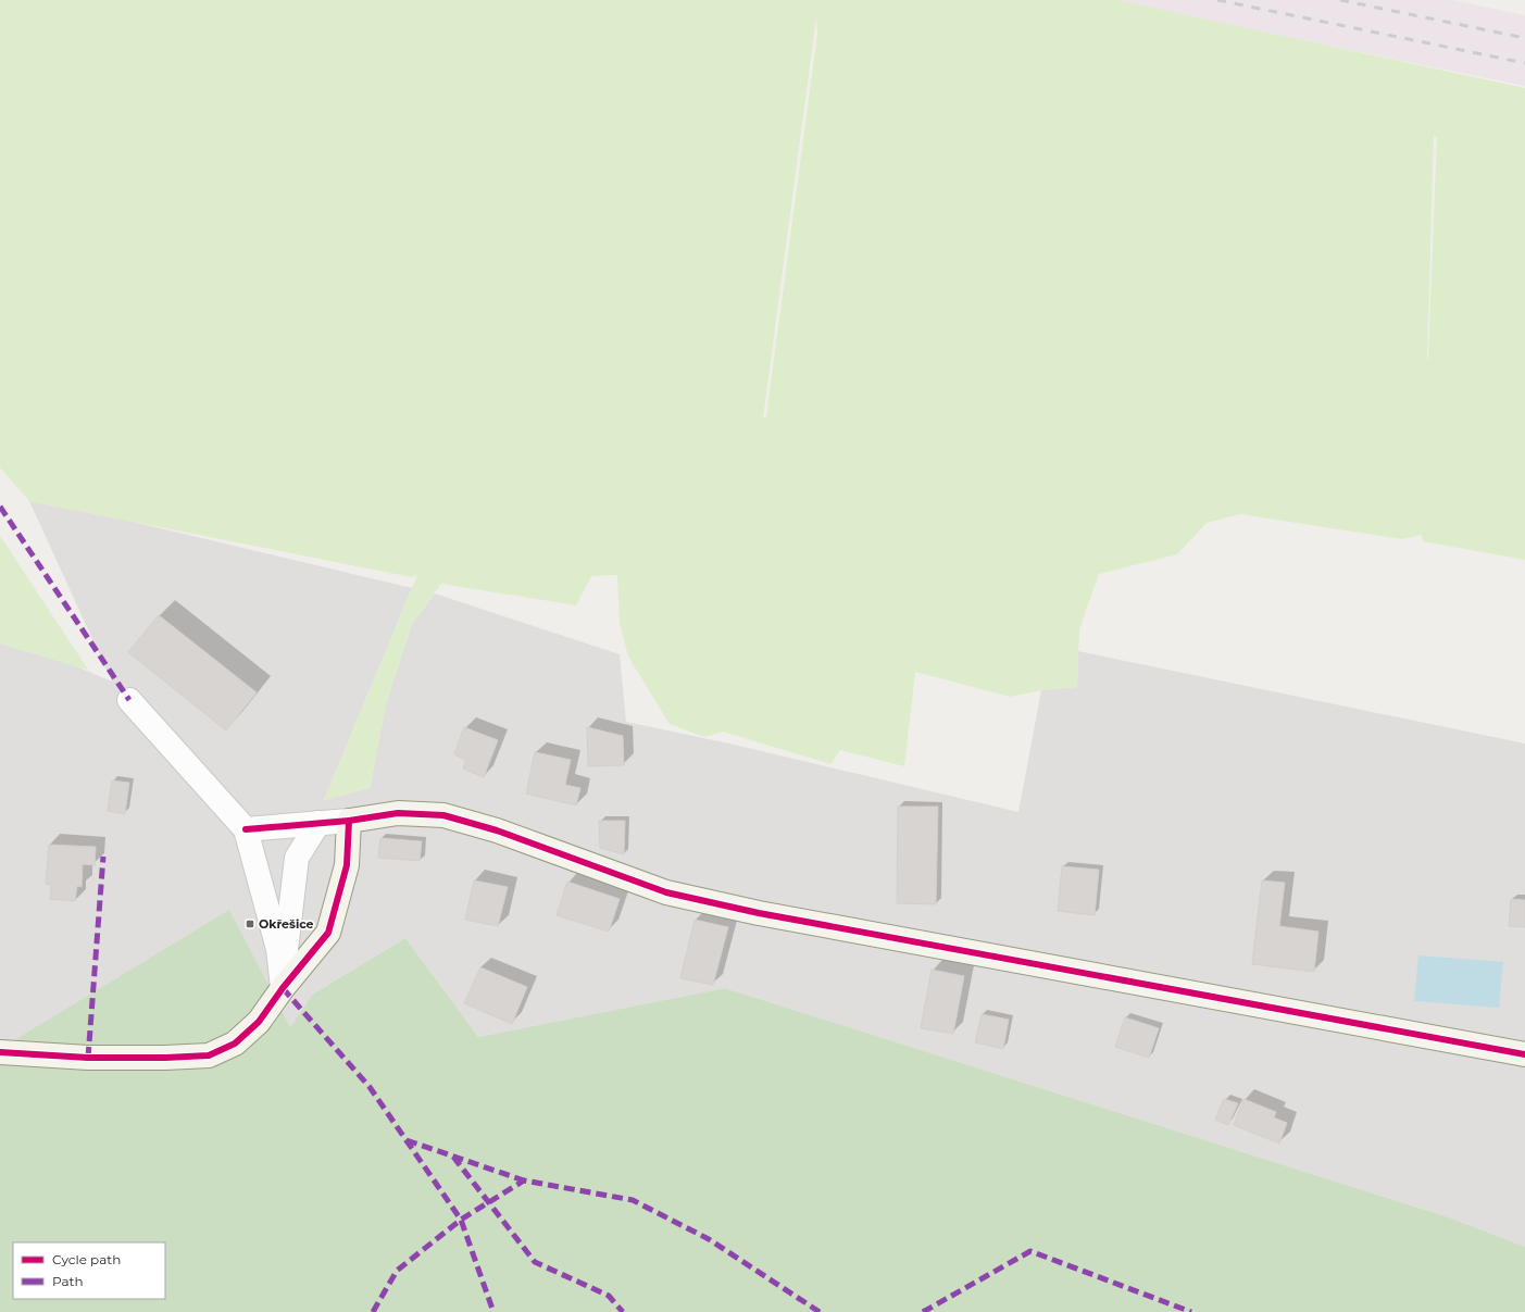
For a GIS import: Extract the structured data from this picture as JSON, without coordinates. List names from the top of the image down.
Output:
{
  "places": {
    "transit": ["Okřešice"]
  },
  "legend": ["Cycle path", "Path"]
}
